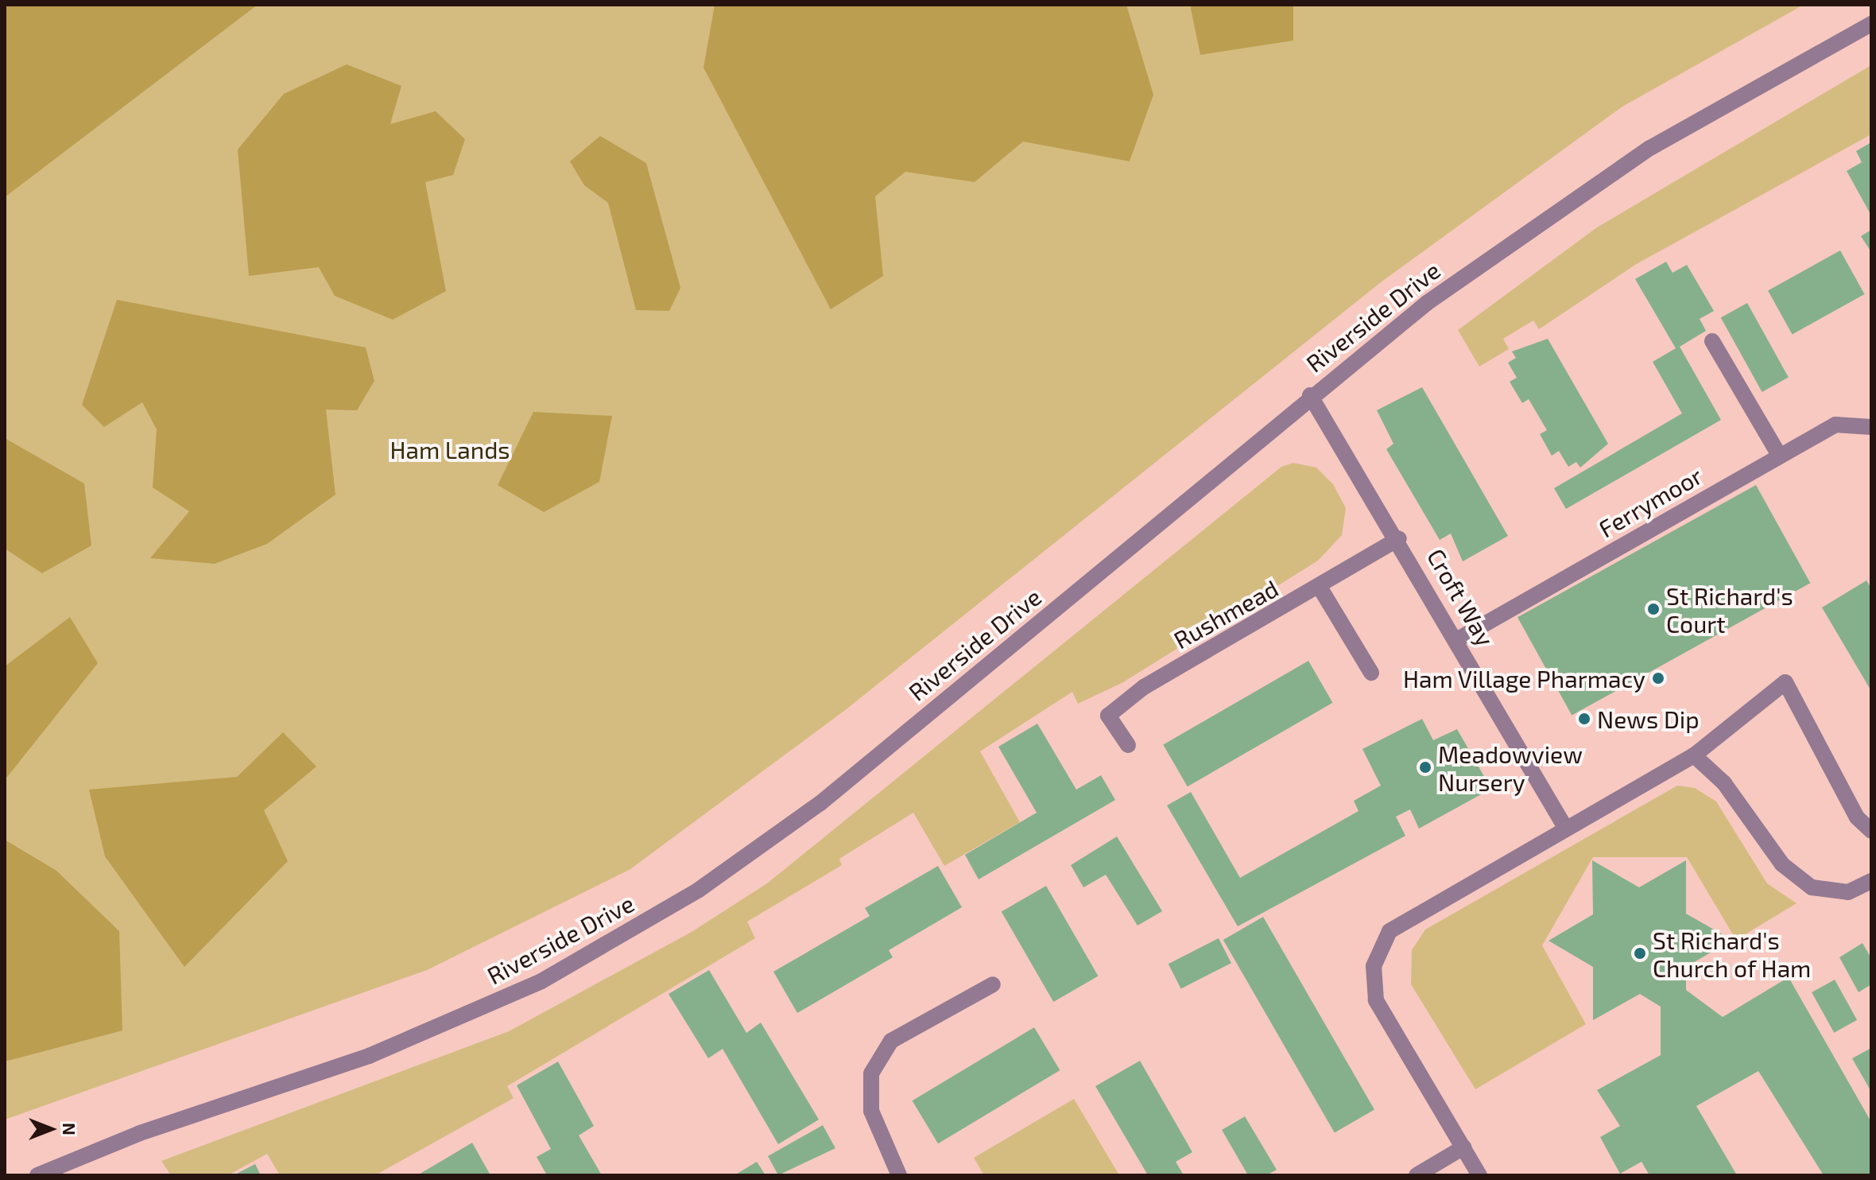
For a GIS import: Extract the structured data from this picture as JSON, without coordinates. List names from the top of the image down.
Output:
{
  "streets": {
    "street": [
      "Riverside Drive",
      "Ferrymoor",
      "Croft Way",
      "Rushmead"
    ]
  },
  "crossings": [
    ["Riverside Drive", "Croft Way"],
    ["Ferrymoor", "Croft Way"],
    ["Croft Way", "Rushmead"]
  ],
  "parks": ["Ham Lands"],
  "places": [
    "St Richard's Court",
    "Ham Village Pharmacy",
    "News Dip",
    "Meadowview Nursery",
    "St Richard's Church of Ham"
  ],
  "north": "right"
}
